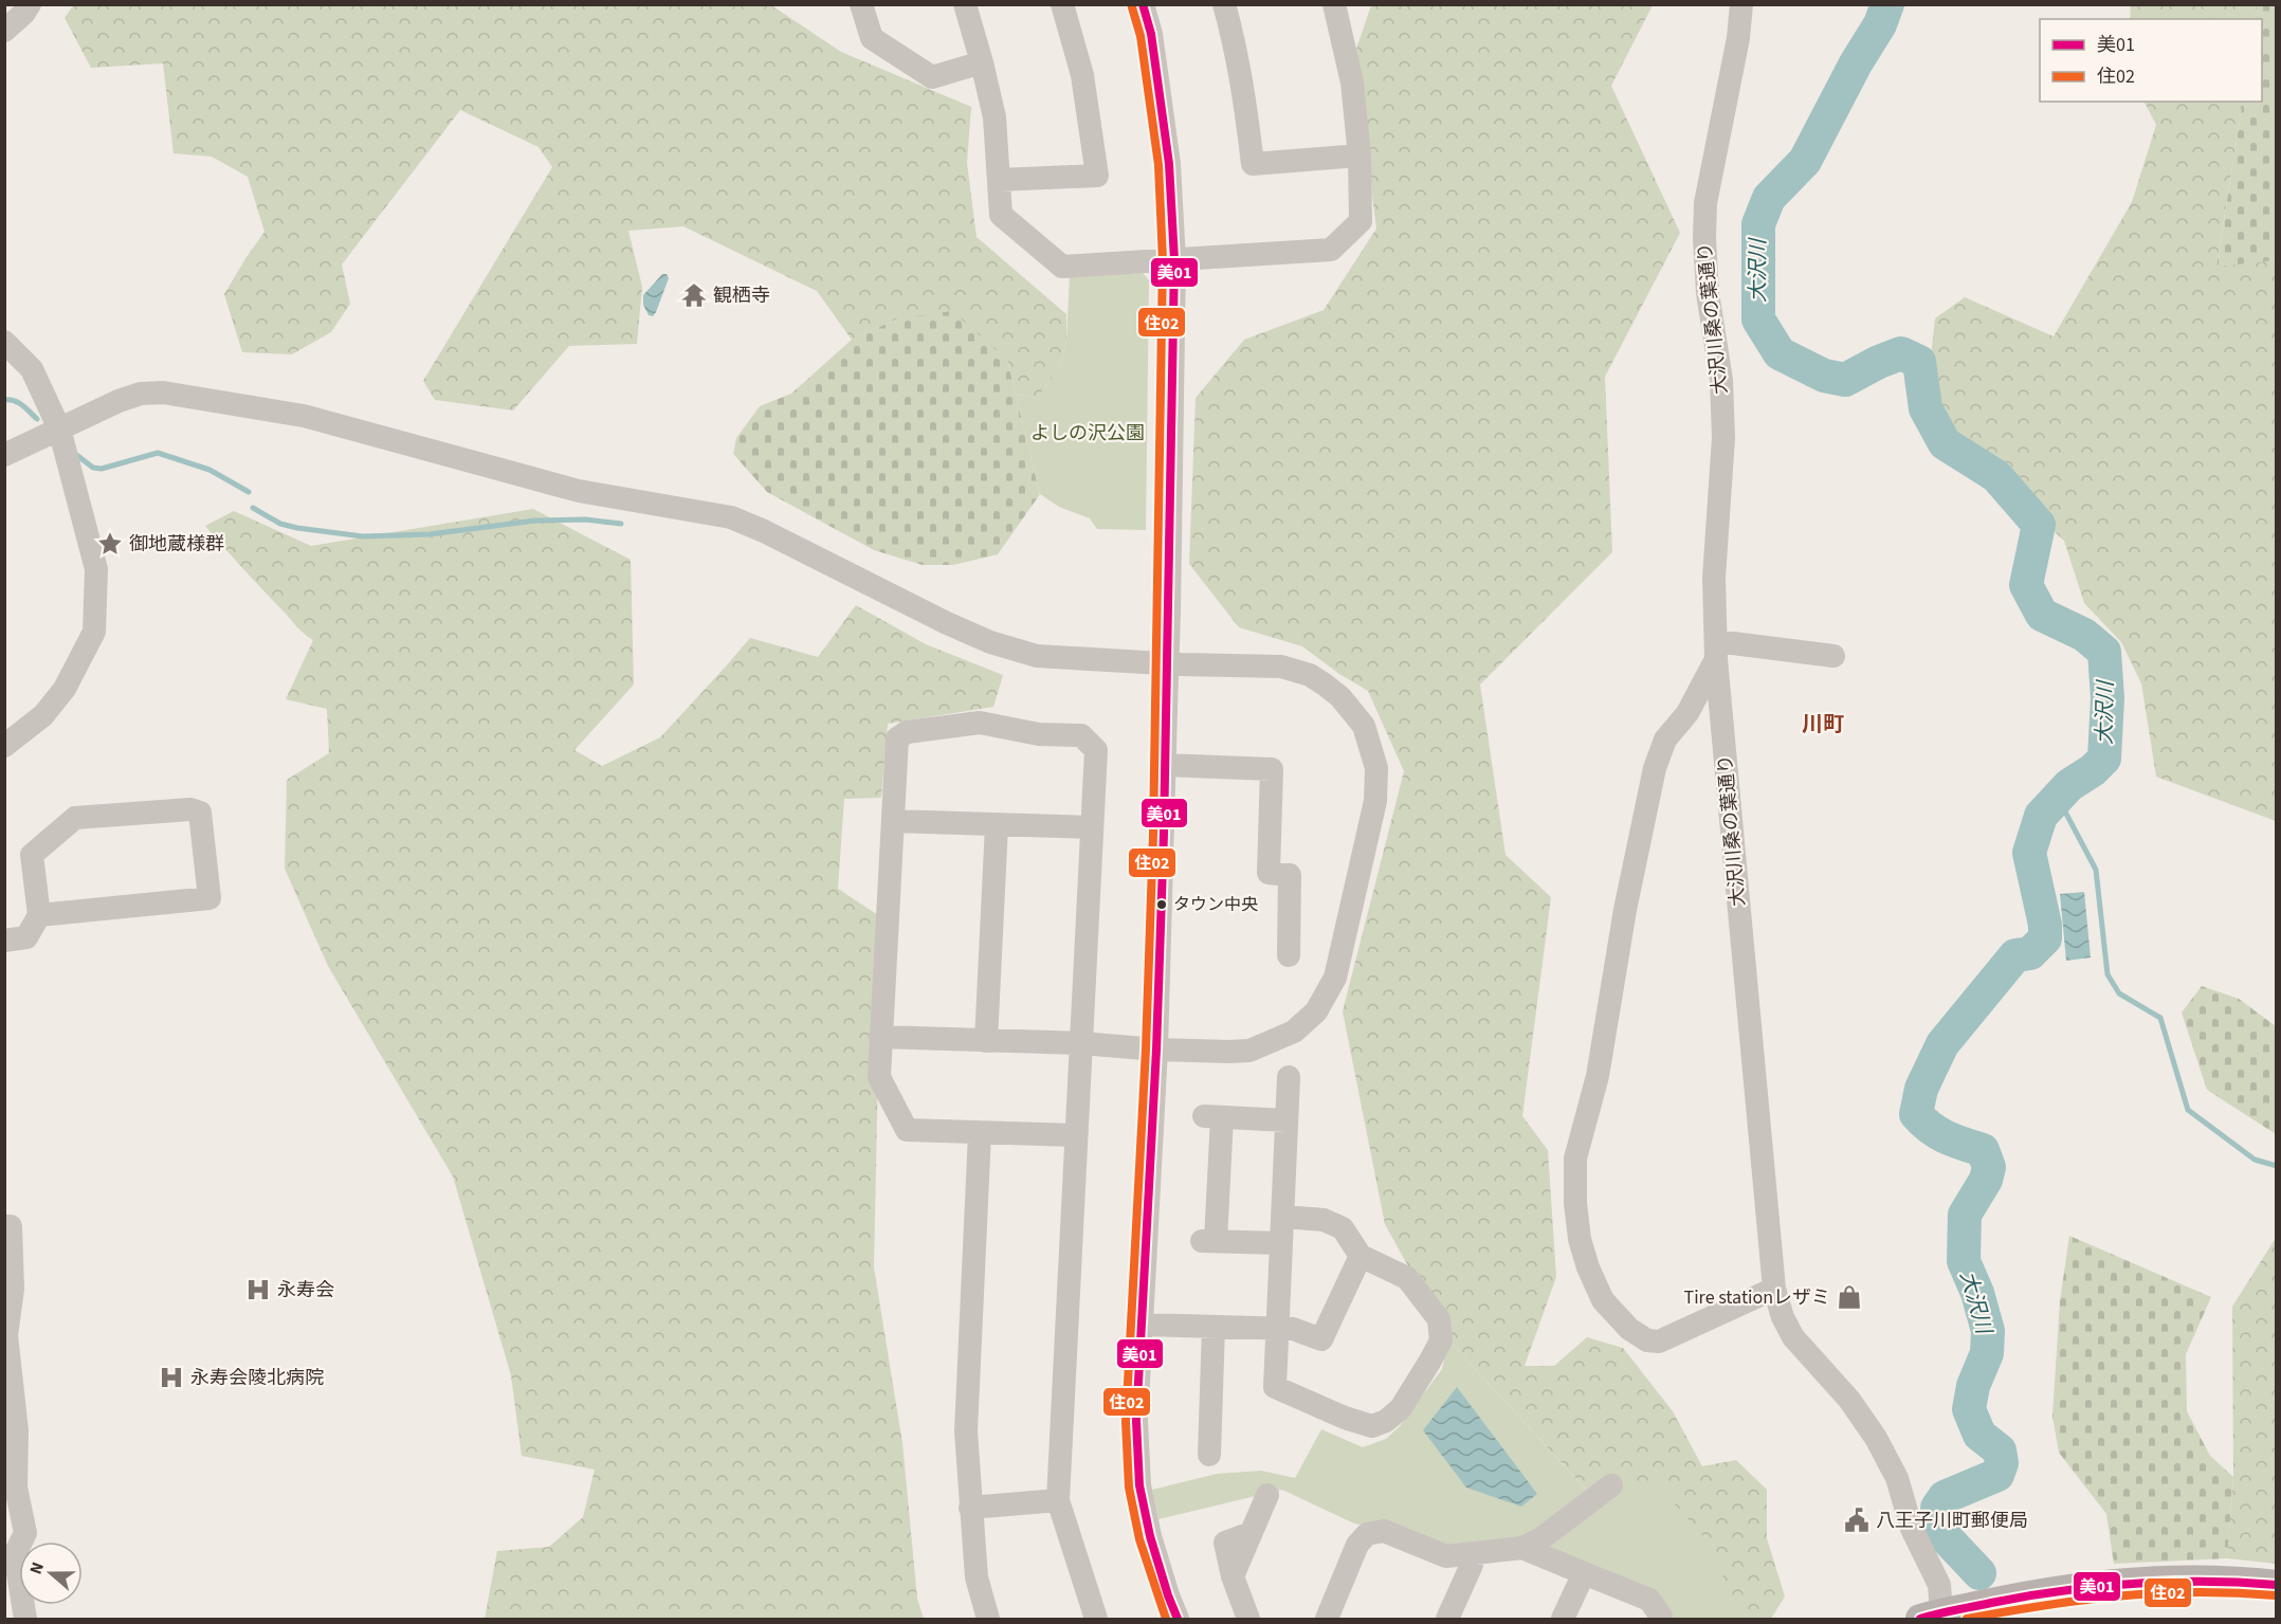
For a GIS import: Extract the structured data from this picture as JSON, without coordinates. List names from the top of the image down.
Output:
{
  "streets": {
    "street": ["大沢川桑の葉通り"]
  },
  "districts": ["川町"],
  "water": ["大沢川"],
  "parks": ["よしの沢公園"],
  "places": {
    "temple": ["観栖寺"],
    "place": ["御地蔵様群"],
    "other": ["タウン中央"],
    "hospital": ["永寿会", "永寿会陵北病院"],
    "shop": ["Tire stationレザミ"],
    "public building": ["八王子川町郵便局"]
  },
  "lines": ["transit line 美01", "transit line 住02"],
  "legend": ["美01", "住02"],
  "north": "left"
}
